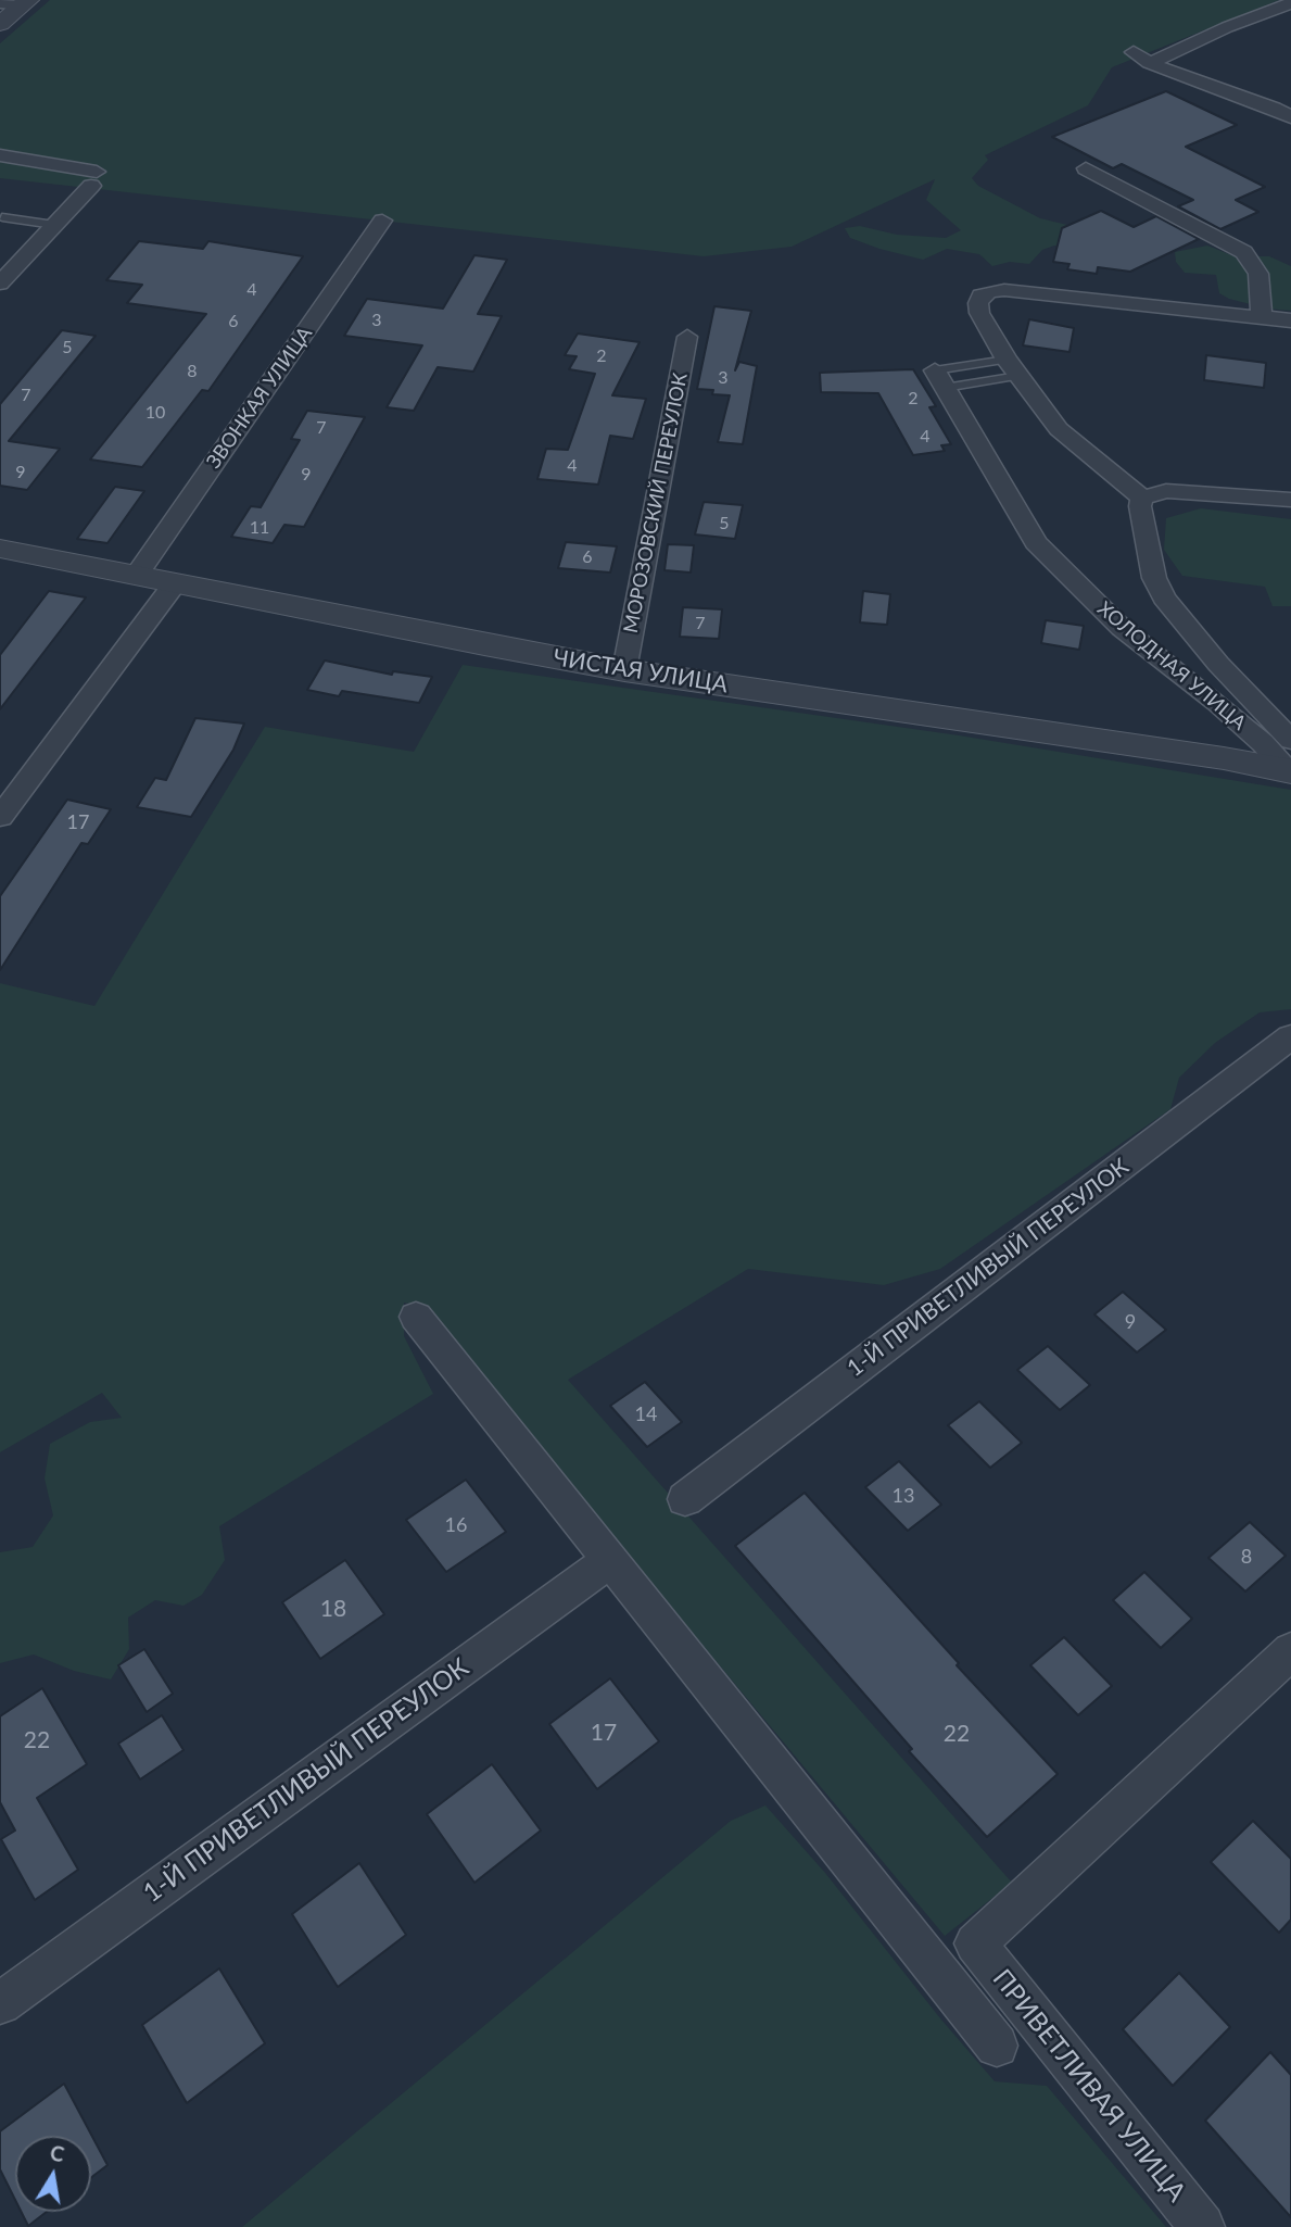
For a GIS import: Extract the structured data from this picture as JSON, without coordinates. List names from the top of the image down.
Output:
{
  "streets": {
    "street": [
      "ЗВОНКАЯ УЛИЦА",
      "МОРОЗОВСКИЙ ПЕРЕУЛОК",
      "ХОЛОДНАЯ УЛИЦА",
      "ЧИСТАЯ УЛИЦА",
      "1-Й ПРИВЕТЛИВЫЙ ПЕРЕУЛОК",
      "ПРИВЕТЛИВАЯ УЛИЦА"
    ]
  },
  "crossings": [
    ["ЗВОНКАЯ УЛИЦА", "ЧИСТАЯ УЛИЦА"],
    ["МОРОЗОВСКИЙ ПЕРЕУЛОК", "ЧИСТАЯ УЛИЦА"],
    ["ХОЛОДНАЯ УЛИЦА", "ЧИСТАЯ УЛИЦА"]
  ],
  "house_numbers": [
    "4",
    "3",
    "6",
    "5",
    "2",
    "8",
    "3",
    "7",
    "2",
    "10",
    "7",
    "4",
    "4",
    "9",
    "9",
    "5",
    "11",
    "6",
    "7",
    "17",
    "9",
    "14",
    "13",
    "16",
    "8",
    "18",
    "17",
    "22",
    "22"
  ],
  "north": "top"
}
